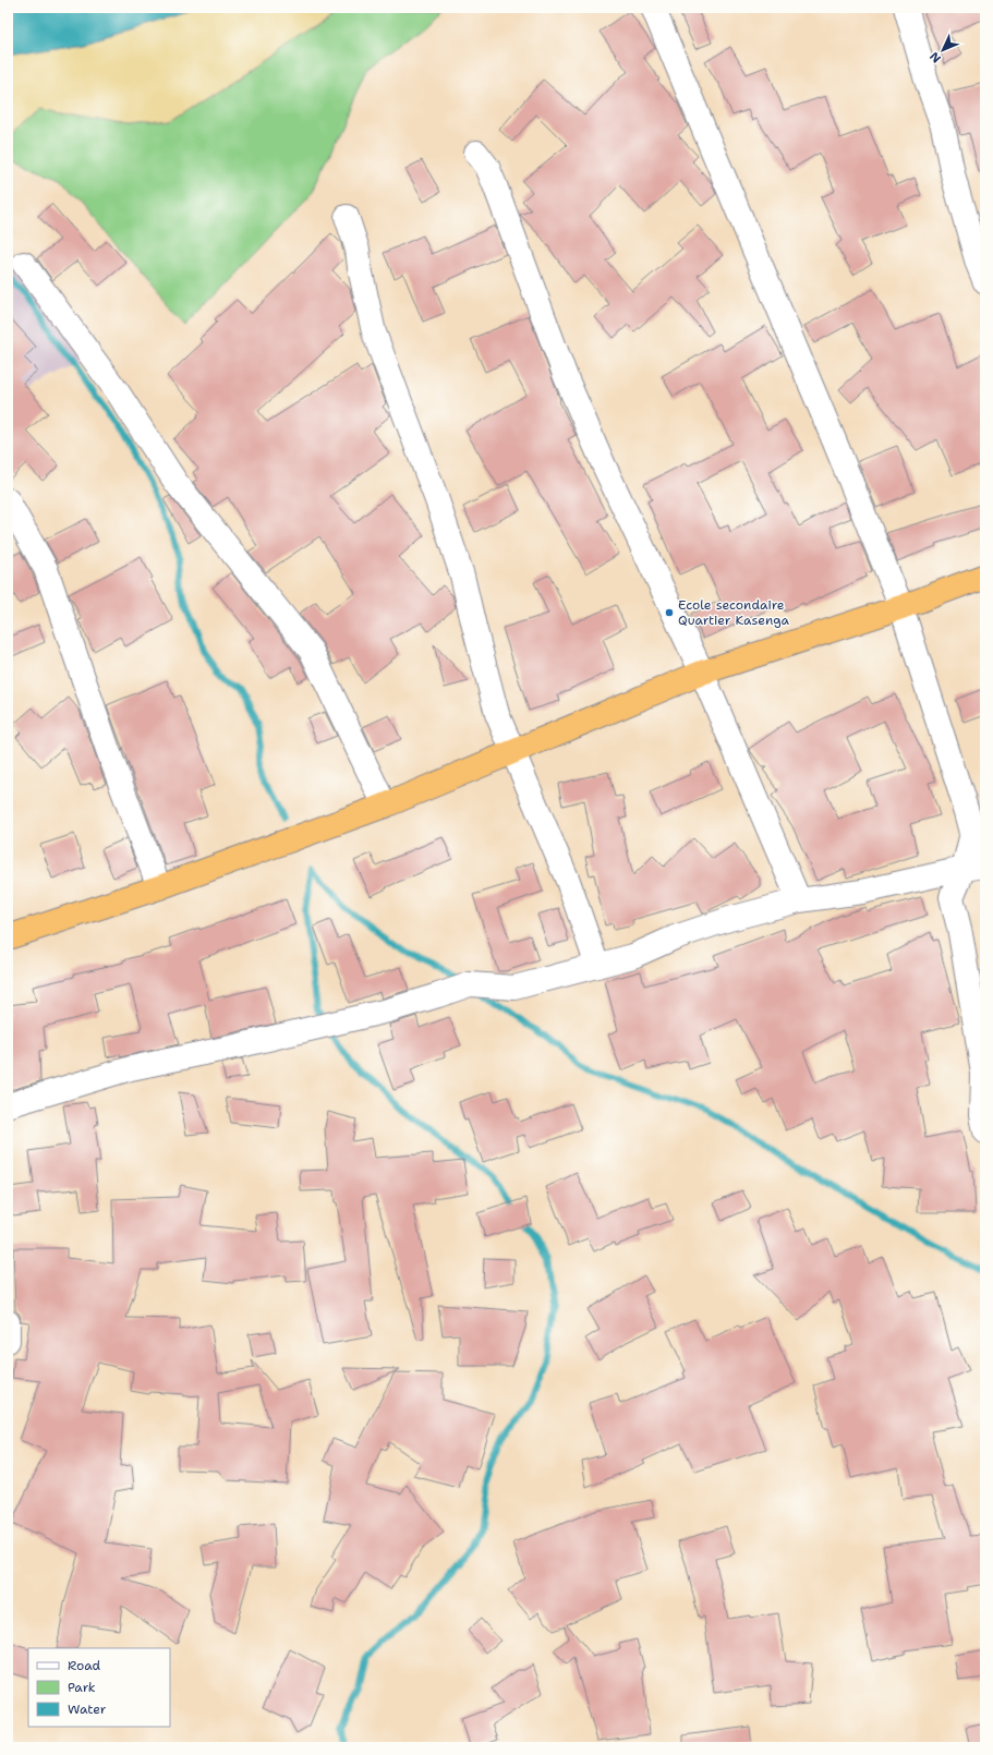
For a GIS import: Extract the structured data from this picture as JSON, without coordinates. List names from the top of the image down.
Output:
{
  "places": ["Ecole secondaire Quartier Kasenga"],
  "legend": ["Road", "Park", "Water"],
  "north": "bottom left"
}
